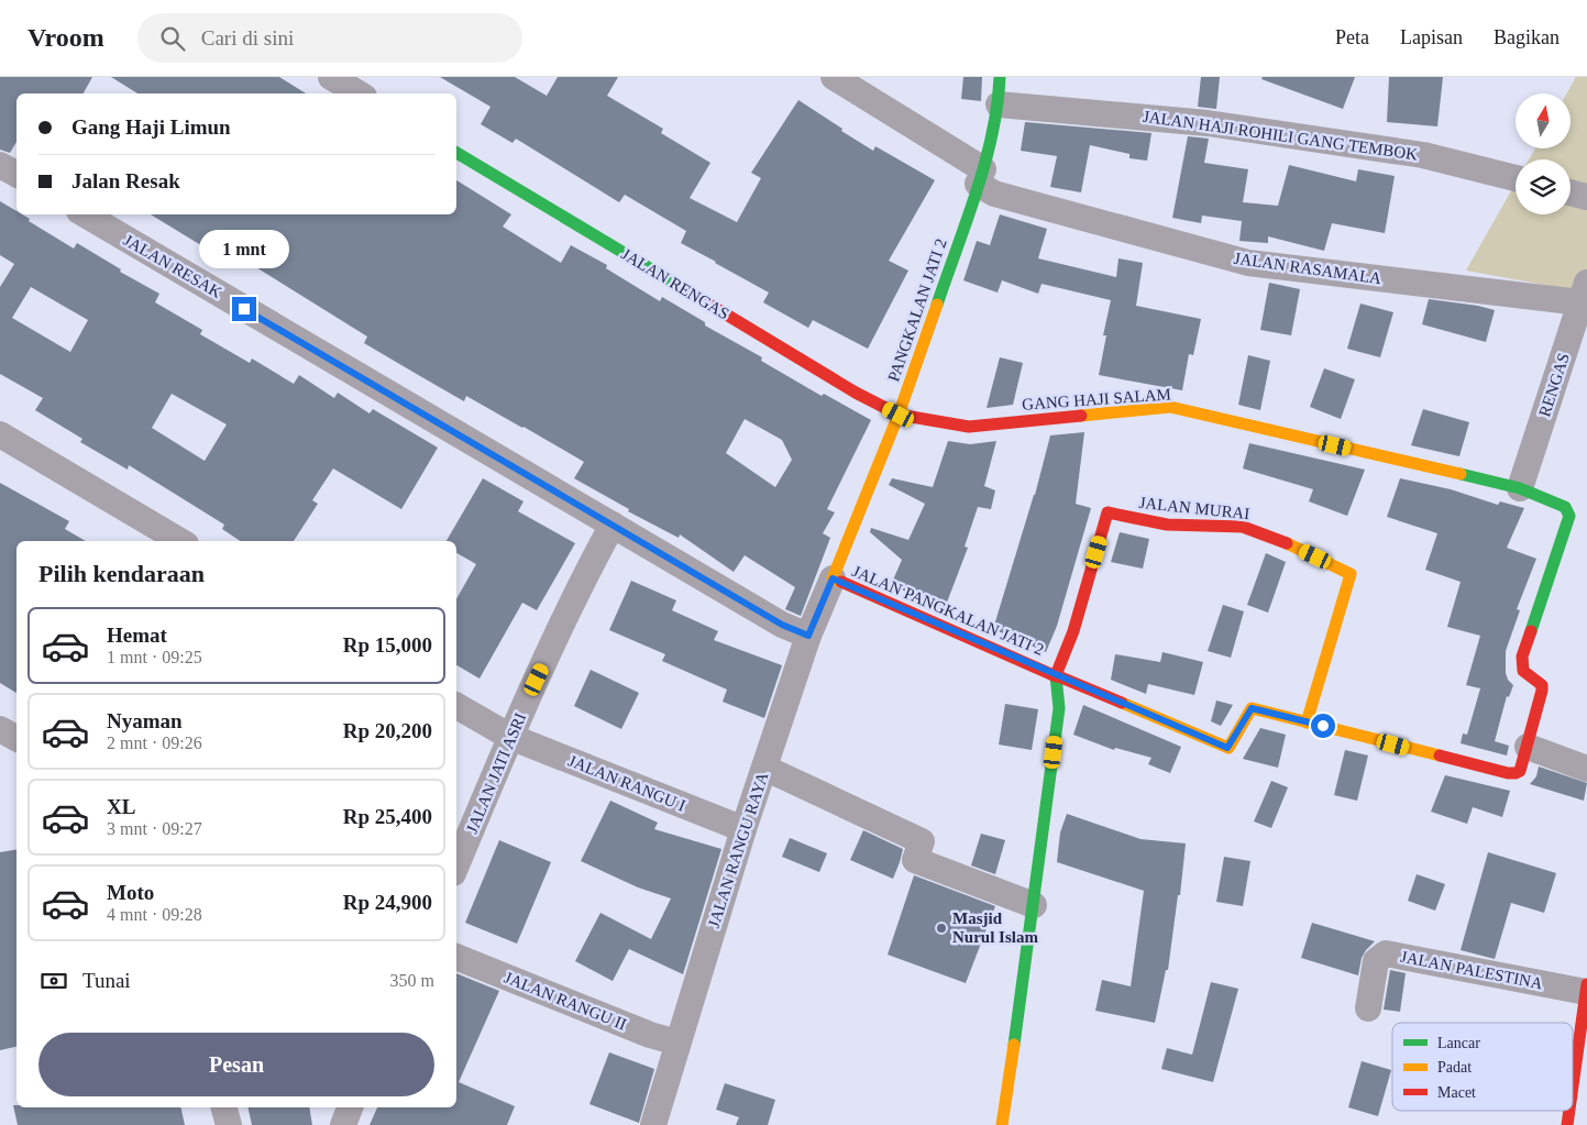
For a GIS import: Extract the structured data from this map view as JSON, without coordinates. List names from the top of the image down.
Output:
{
  "streets": {
    "street": [
      "JALAN HAJI ROHILI GANG TEMBOK",
      "JALAN RESAK",
      "JALAN RASAMALA",
      "JALAN RENGAS",
      "PANGKALAN JATI 2",
      "RENGAS",
      "GANG HAJI SALAM",
      "JALAN MURAI",
      "JALAN PANGKALAN JATI 2",
      "JALAN JATI ASRI",
      "JALAN RANGU I",
      "JALAN RANGU RAYA",
      "JALAN PALESTINA",
      "JALAN RANGU II"
    ]
  },
  "crossings": [
    ["JALAN HAJI ROHILI GANG TEMBOK", "PANGKALAN JATI 2"],
    ["JALAN RESAK", "JALAN JATI ASRI"],
    ["JALAN RESAK", "JALAN RANGU RAYA"],
    ["JALAN RASAMALA", "PANGKALAN JATI 2"],
    ["JALAN RASAMALA", "RENGAS"],
    ["JALAN RENGAS", "PANGKALAN JATI 2"],
    ["JALAN RENGAS", "GANG HAJI SALAM"],
    ["PANGKALAN JATI 2", "GANG HAJI SALAM"],
    ["PANGKALAN JATI 2", "JALAN PANGKALAN JATI 2"],
    ["PANGKALAN JATI 2", "JALAN RANGU RAYA"],
    ["RENGAS", "GANG HAJI SALAM"],
    ["JALAN MURAI", "JALAN PANGKALAN JATI 2"],
    ["JALAN PANGKALAN JATI 2", "JALAN RANGU RAYA"],
    ["JALAN JATI ASRI", "JALAN RANGU I"],
    ["JALAN RANGU I", "JALAN RANGU RAYA"],
    ["JALAN RANGU RAYA", "JALAN RANGU II"]
  ],
  "places": ["Masjid Nurul Islam"],
  "legend": ["Lancar", "Padat", "Macet"],
  "north": "top",
  "page": {
    "header": "Vroom",
    "search": "Cari di sini",
    "nav": ["Peta", "Lapisan", "Bagikan"],
    "banner": ["Gang Haji Limun", "Jalan Resak"],
    "bubble": "1 mnt",
    "heading": "Pilih kendaraan",
    "list": [
      {
        "name": "Hemat",
        "note": "1 mnt · 09:25",
        "value": "Rp 15,000"
      },
      {
        "name": "Nyaman",
        "note": "2 mnt · 09:26",
        "value": "Rp 20,200"
      },
      {
        "name": "XL",
        "note": "3 mnt · 09:27",
        "value": "Rp 25,400"
      },
      {
        "name": "Moto",
        "note": "4 mnt · 09:28",
        "value": "Rp 24,900"
      }
    ],
    "pay": ["Tunai", "350 m"],
    "buttons": "Pesan"
  }
}
